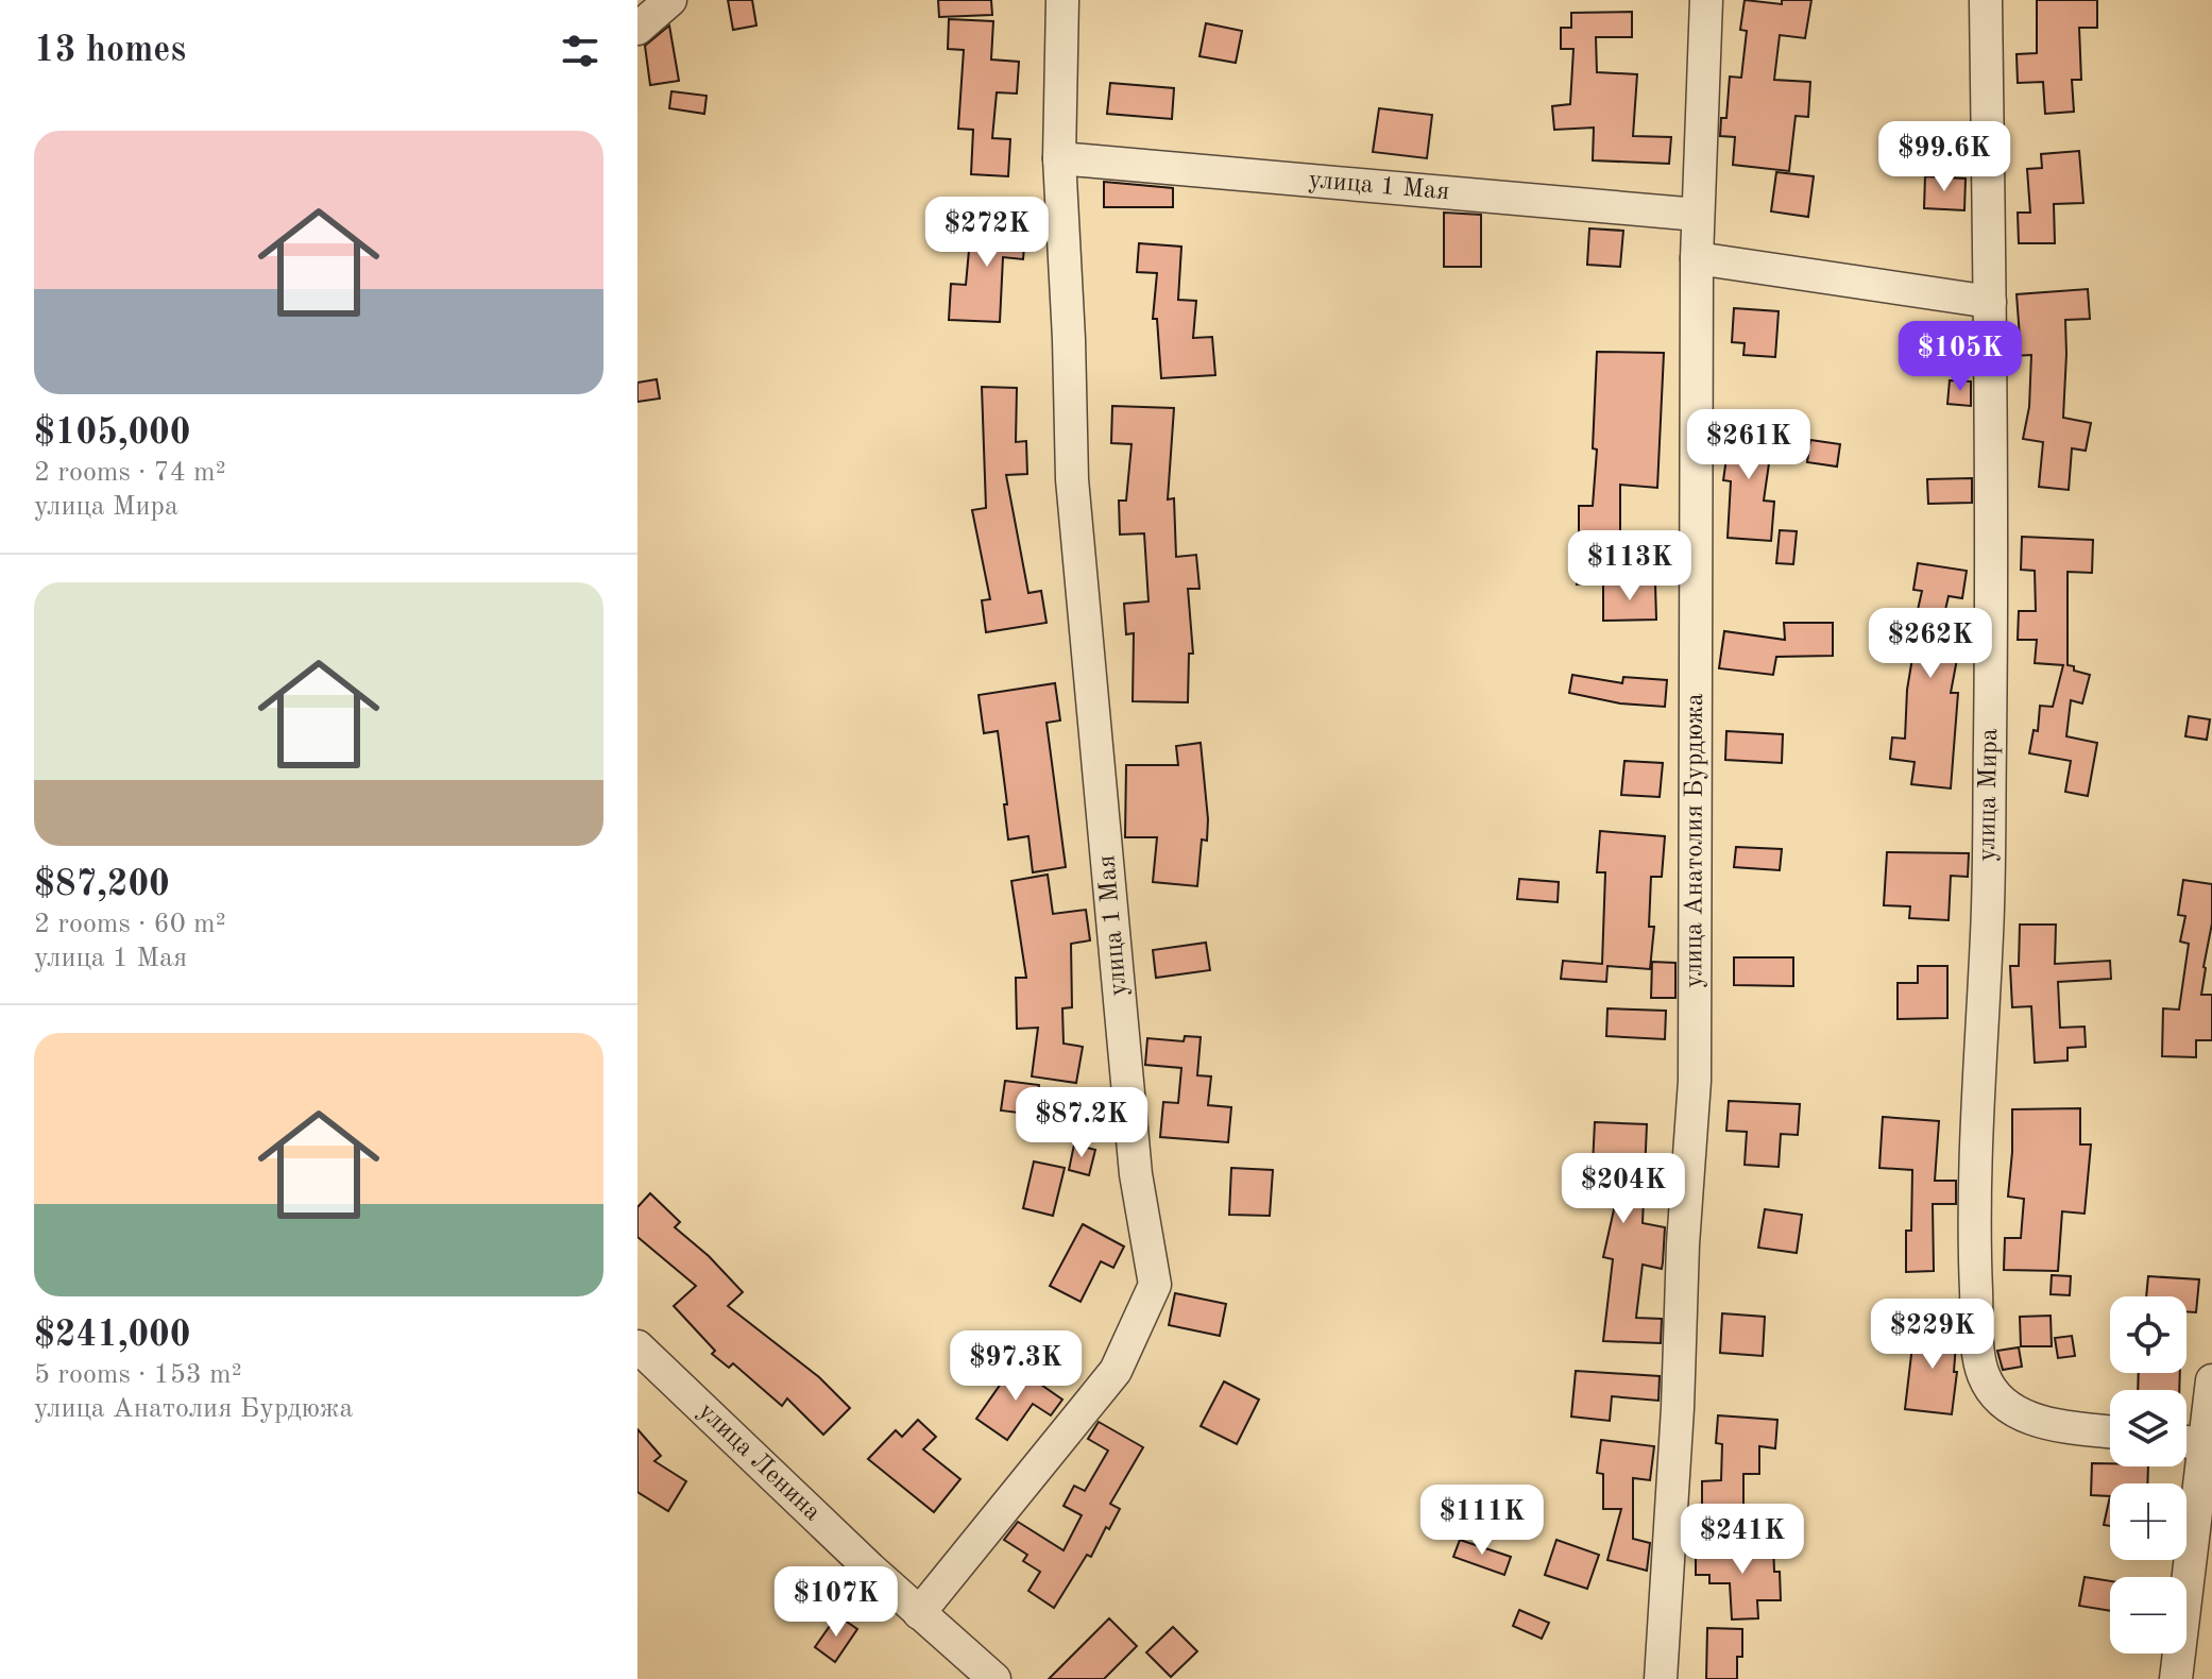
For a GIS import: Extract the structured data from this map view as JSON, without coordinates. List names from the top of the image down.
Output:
{
  "streets": {
    "street": [
      "улица 1 Мая",
      "улица Мира",
      "улица Анатолия Бурдюжа",
      "улица Ленина"
    ]
  },
  "crossings": [
    ["улица 1 Мая", "улица Анатолия Бурдюжа"],
    ["улица 1 Мая", "улица Ленина"]
  ],
  "page": {
    "heading": "13 homes",
    "list": [
      {
        "name": "$105,000",
        "note": "2 rooms · 74 m² · улица Мира"
      },
      {
        "name": "$87,200",
        "note": "2 rooms · 60 m² · улица 1 Мая"
      },
      {
        "name": "$241,000",
        "note": "5 rooms · 153 m² · улица Анатолия Бурдюжа"
      }
    ],
    "price": [
      "$99.6K",
      "$272K",
      "$105K",
      "$261K",
      "$113K",
      "$262K",
      "$87.2K",
      "$204K",
      "$229K",
      "$97.3K",
      "$111K",
      "$241K",
      "$107K"
    ],
    "map_buttons": ["+", "−"]
  }
}
